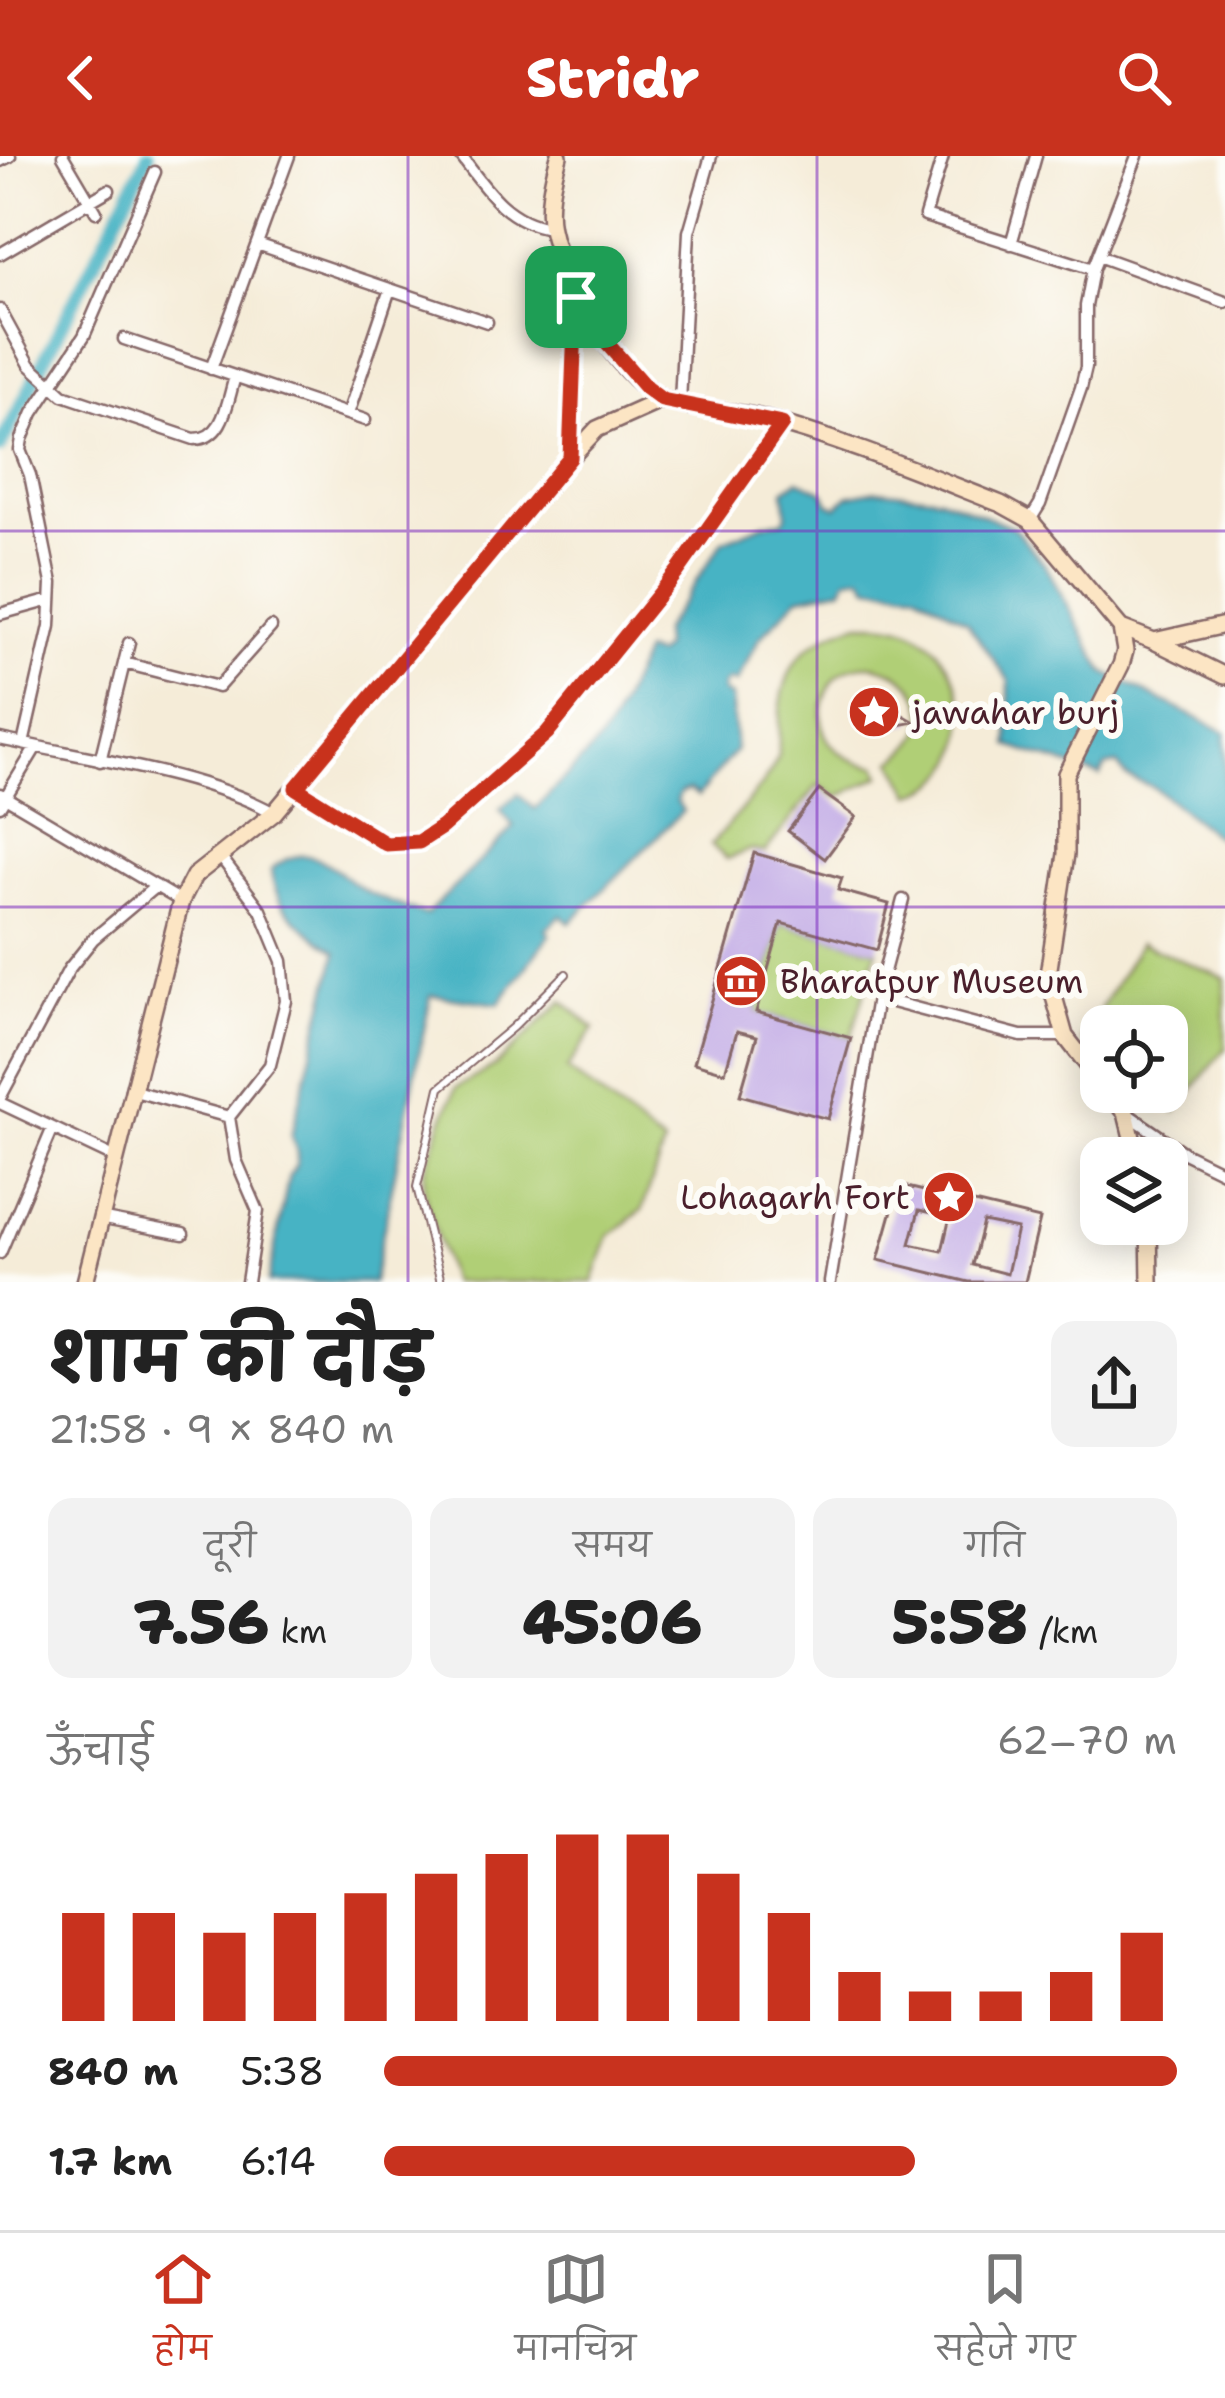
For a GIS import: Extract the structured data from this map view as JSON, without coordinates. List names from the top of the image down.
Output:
{
  "places": {
    "place": ["jawahar burj", "Lohagarh Fort"],
    "museum": ["Bharatpur Museum"]
  },
  "page": {
    "header": "Stridr",
    "heading": ["शाम की दौड़", "21:58 · 9 × 840 m"],
    "stats": [
      ["दूरी", "7.56 km"],
      ["समय", "45:06"],
      ["गति", "5:58 /km"]
    ],
    "chart": ["ऊँचाई", "62–70 m"],
    "list": [
      {
        "name": "840 m",
        "note": "5:38"
      },
      {
        "name": "1.7 km",
        "note": "6:14"
      }
    ],
    "tabs": ["होम", "मानचित्र", "सहेजे गए"]
  }
}
